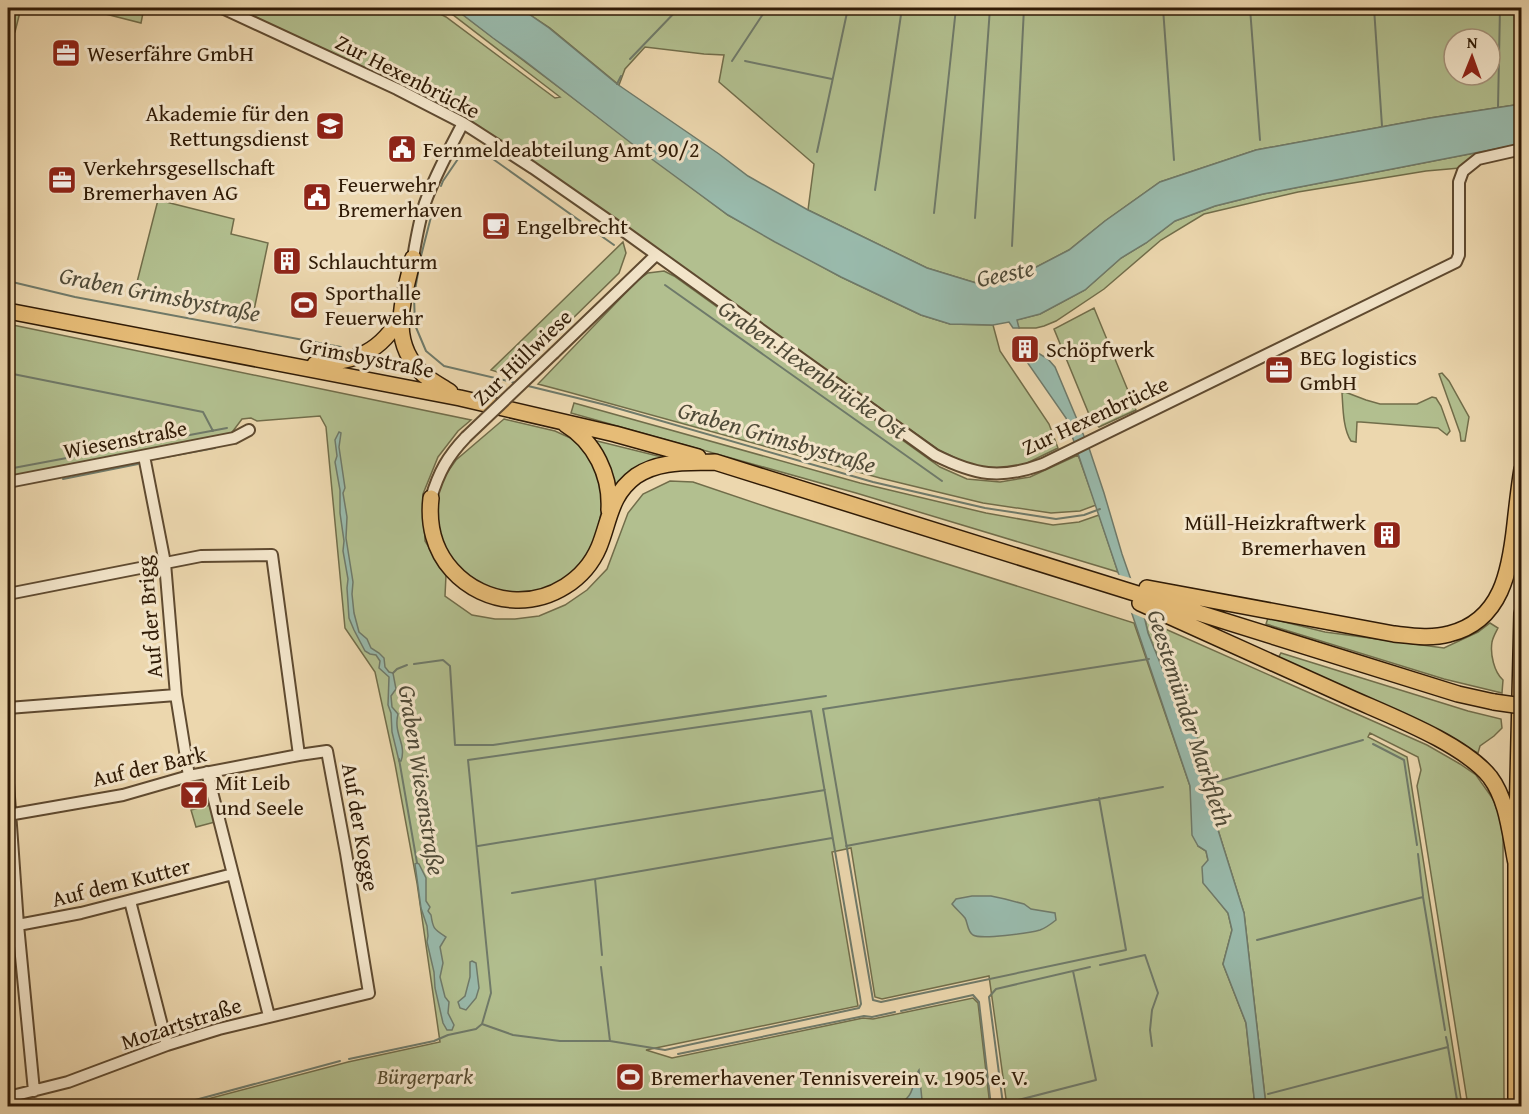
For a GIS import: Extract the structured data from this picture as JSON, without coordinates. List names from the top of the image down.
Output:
{
  "streets": {
    "highway": ["Grimsbystraße"],
    "street": [
      "Zur Hexenbrücke",
      "Zur Hüllwiese",
      "Wiesenstraße",
      "Auf der Brigg",
      "Auf der Bark",
      "Auf der Kogge",
      "Auf dem Kutter",
      "Mozartstraße"
    ]
  },
  "crossings": [
    ["Zur Hexenbrücke", "Zur Hüllwiese"],
    ["Wiesenstraße", "Auf der Brigg"],
    ["Auf der Brigg", "Auf der Bark"],
    ["Auf der Bark", "Auf der Kogge"],
    ["Auf der Kogge", "Mozartstraße"]
  ],
  "water": [
    "Geeste",
    "Graben Grimsbystraße",
    "Graben Hexenbrücke Ost",
    "Geestemünder Markfleth",
    "Graben Wiesenstraße"
  ],
  "parks": ["Bürgerpark"],
  "places": {
    "office": ["Weserfähre GmbH", "Verkehrsgesellschaft Bremerhaven AG", "BEG logistics GmbH"],
    "school or university": ["Akademie für den Rettungsdienst"],
    "public building": ["Fernmeldeabteilung Amt 90/2", "Feuerwehr Bremerhaven"],
    "cafe": ["Engelbrecht"],
    "building": ["Schlauchturm", "Schöpfwerk", "Müll-Heizkraftwerk Bremerhaven"],
    "sports": ["Sporthalle Feuerwehr", "Bremerhavener Tennisverein v. 1905 e. V."],
    "bar": ["Mit Leib und Seele"]
  },
  "north": "top"
}
